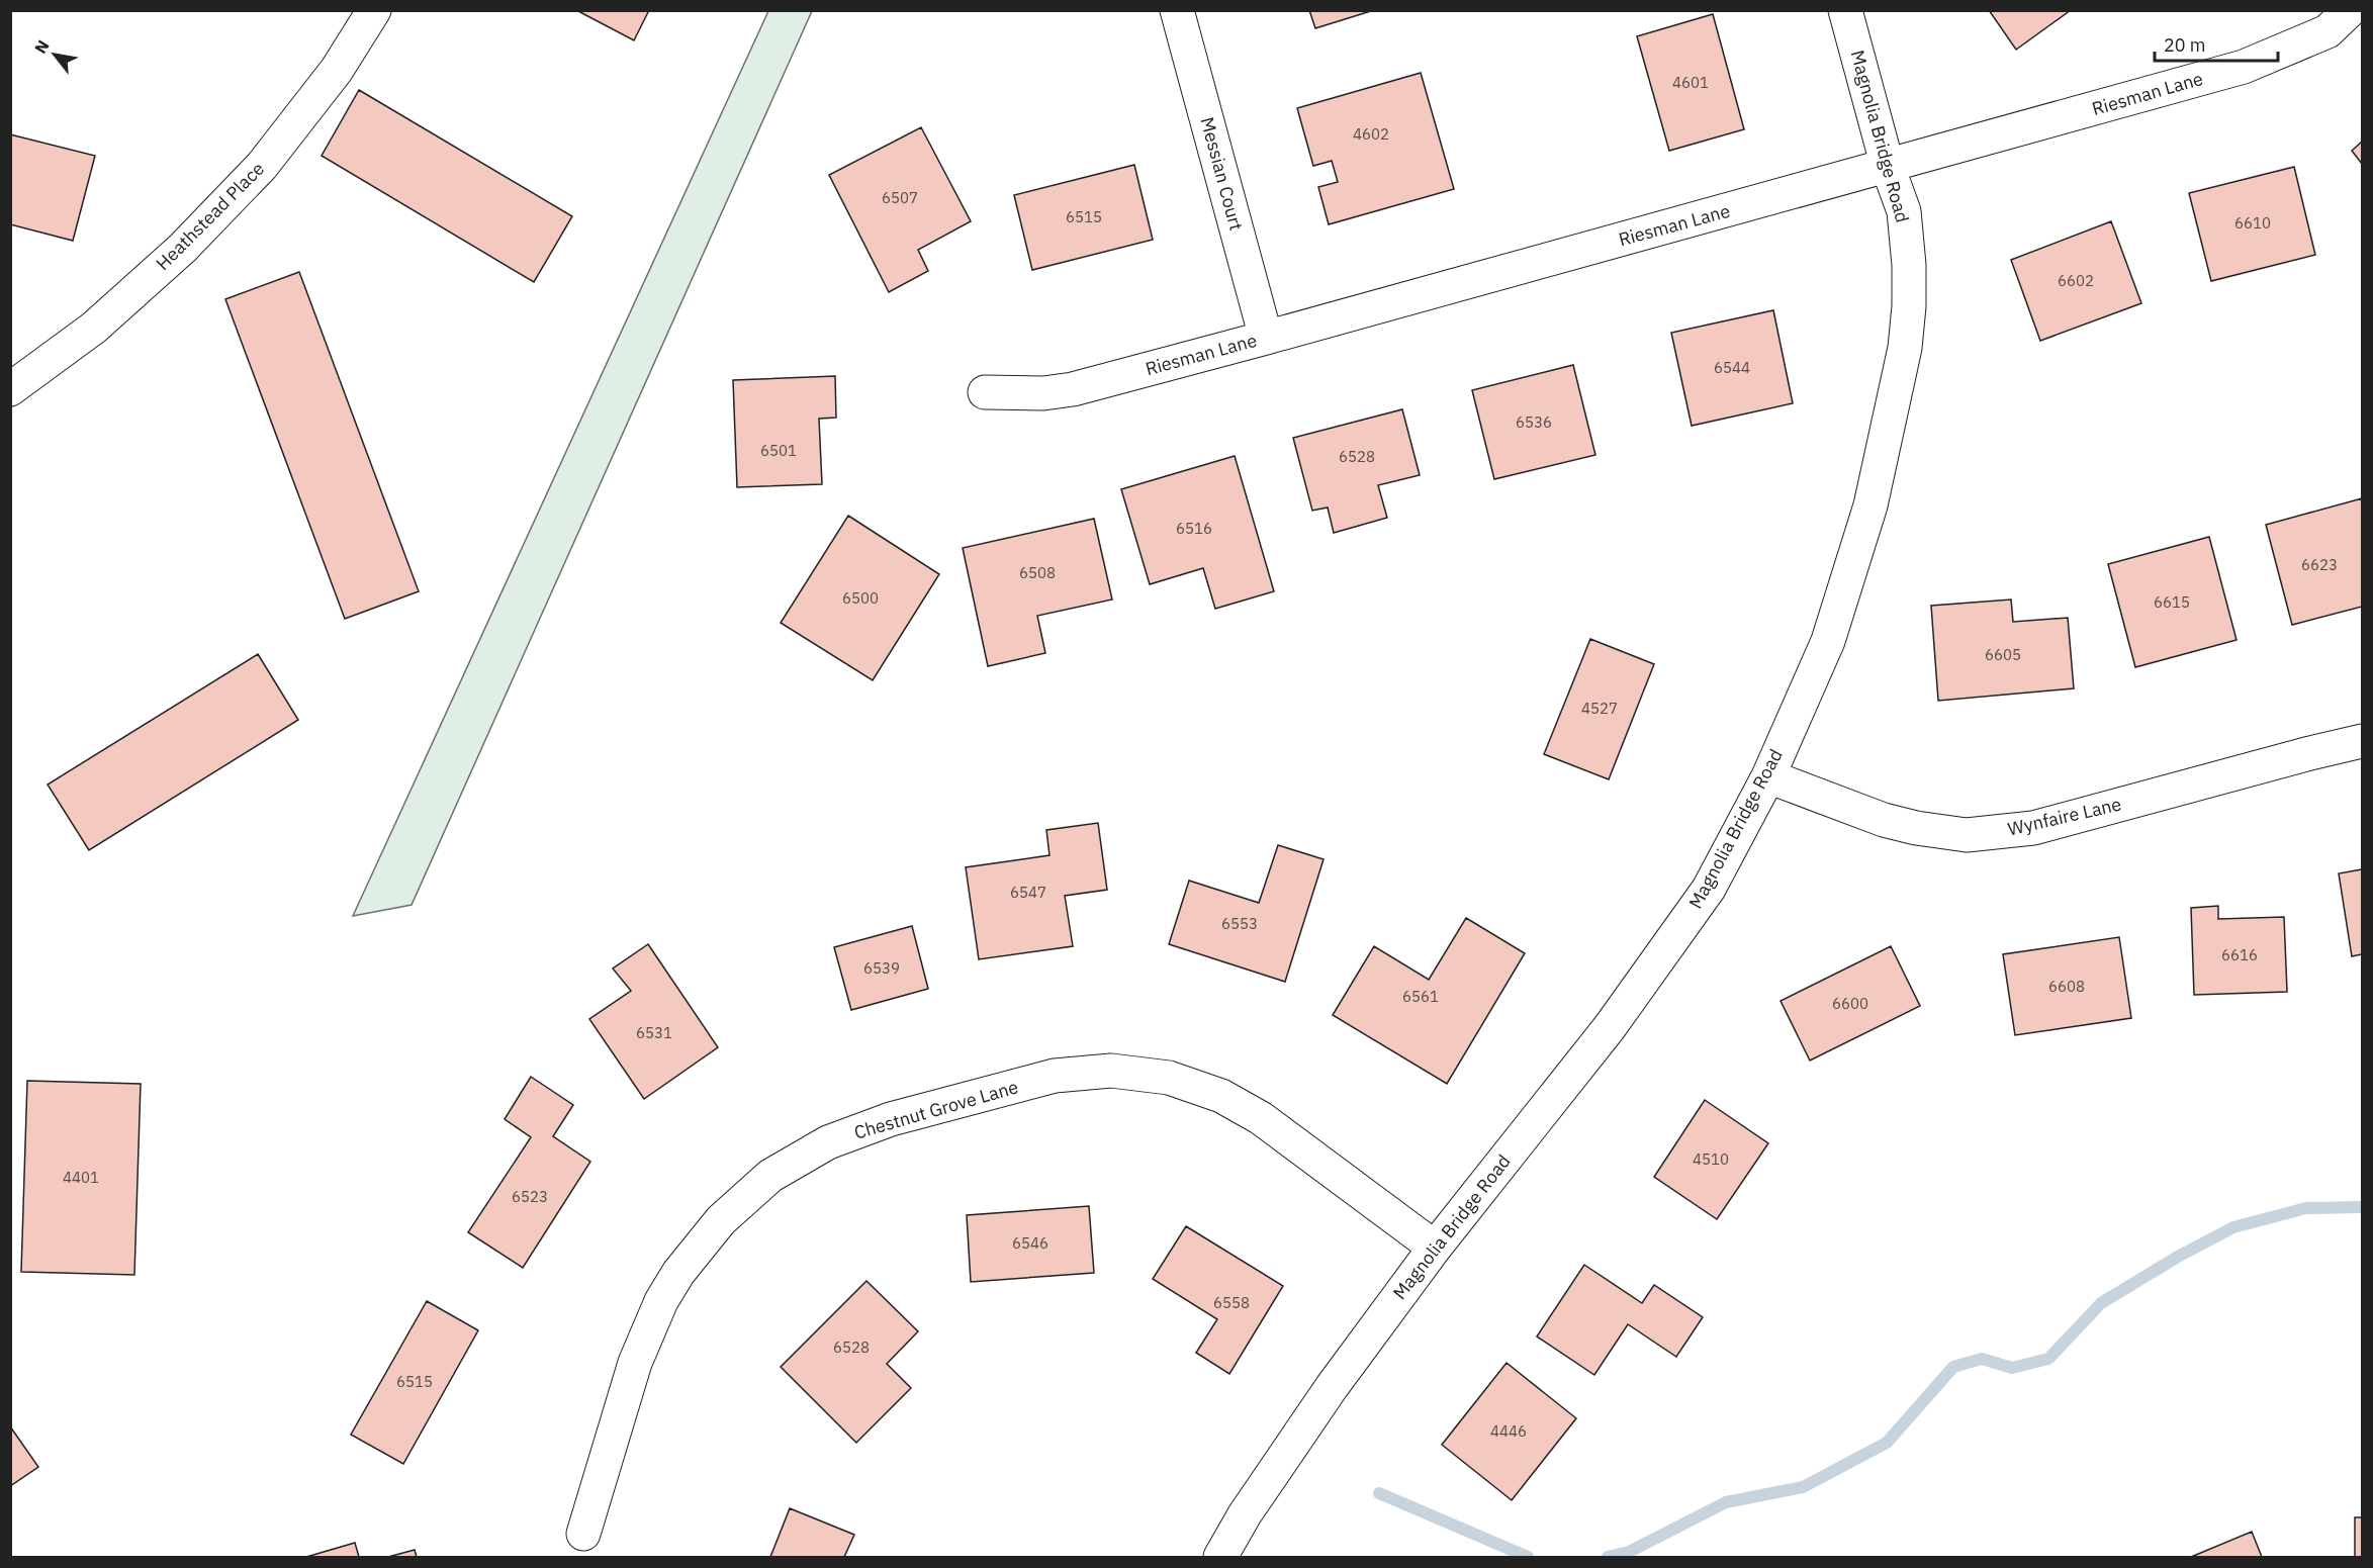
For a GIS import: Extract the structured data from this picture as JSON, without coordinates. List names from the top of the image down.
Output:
{
  "streets": {
    "street": [
      "Riesman Lane",
      "Magnolia Bridge Road",
      "Messian Court",
      "Heathstead Place",
      "Wynfaire Lane",
      "Chestnut Grove Lane"
    ]
  },
  "crossings": [
    ["Riesman Lane", "Magnolia Bridge Road"],
    ["Riesman Lane", "Messian Court"],
    ["Magnolia Bridge Road", "Wynfaire Lane"],
    ["Magnolia Bridge Road", "Chestnut Grove Lane"]
  ],
  "house_numbers": [
    "4601",
    "4602",
    "6507",
    "6515",
    "6610",
    "6602",
    "6544",
    "6536",
    "6501",
    "6528",
    "6516",
    "6623",
    "6508",
    "6500",
    "6615",
    "6605",
    "4527",
    "6547",
    "6553",
    "6616",
    "6539",
    "6608",
    "6561",
    "6600",
    "6531",
    "4510",
    "4401",
    "6523",
    "6546",
    "6558",
    "6528",
    "6515",
    "4446"
  ],
  "scale_bar": "20 m",
  "north": "top left"
}
